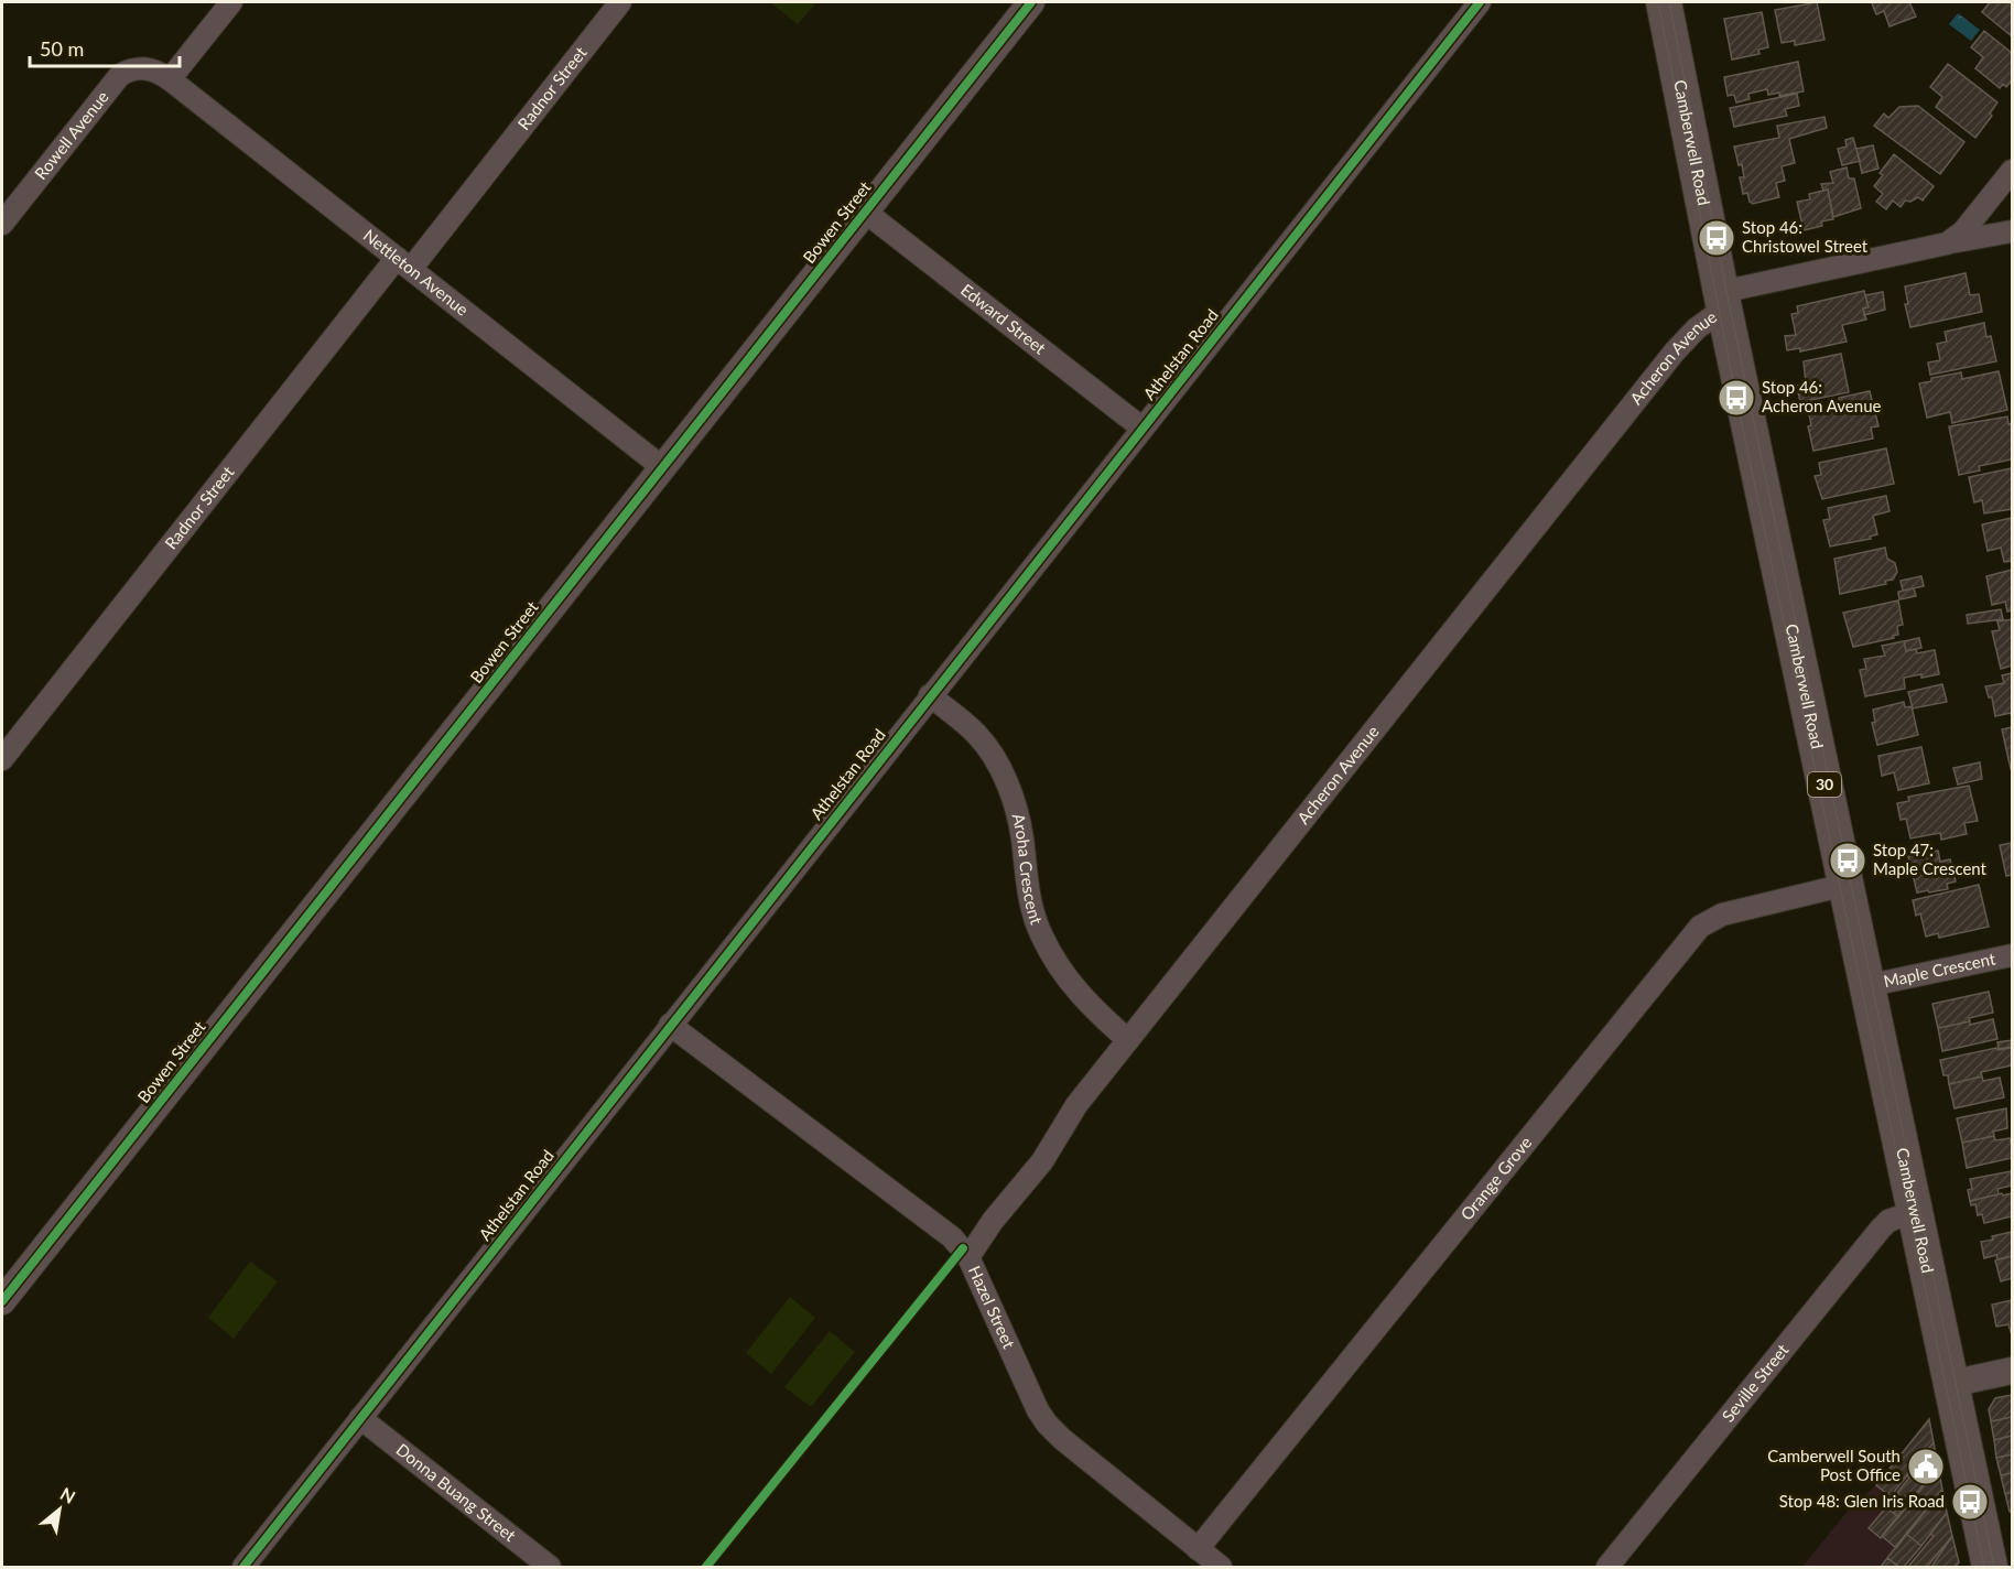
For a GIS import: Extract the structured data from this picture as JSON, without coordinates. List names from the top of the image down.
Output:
{
  "streets": {
    "main road": ["Camberwell Road", "30"],
    "street": [
      "Radnor Street",
      "Rowell Avenue",
      "Bowen Street",
      "Nettleton Avenue",
      "Edward Street",
      "Athelstan Road",
      "Acheron Avenue",
      "Aroha Crescent",
      "Maple Crescent",
      "Orange Grove",
      "Hazel Street",
      "Seville Street",
      "Donna Buang Street"
    ]
  },
  "crossings": [
    ["Radnor Street", "Nettleton Avenue"],
    ["Rowell Avenue", "Nettleton Avenue"],
    ["Camberwell Road", "Acheron Avenue"],
    ["Camberwell Road", "Maple Crescent"],
    ["Camberwell Road", "Orange Grove"],
    ["Camberwell Road", "Seville Street"],
    ["Bowen Street", "Nettleton Avenue"],
    ["Bowen Street", "Edward Street"],
    ["Edward Street", "Athelstan Road"],
    ["Athelstan Road", "Aroha Crescent"],
    ["Athelstan Road", "Hazel Street"],
    ["Athelstan Road", "Donna Buang Street"],
    ["Acheron Avenue", "Aroha Crescent"],
    ["Acheron Avenue", "Hazel Street"],
    ["Orange Grove", "Hazel Street"]
  ],
  "places": {
    "bus stop": [
      "Stop 46: Christowel Street",
      "Stop 46: Acheron Avenue",
      "Stop 47: Maple Crescent",
      "Stop 48: Glen Iris Road"
    ],
    "public building": ["Camberwell South Post Office"]
  },
  "scale_bar": "50 m",
  "north": "top right"
}
